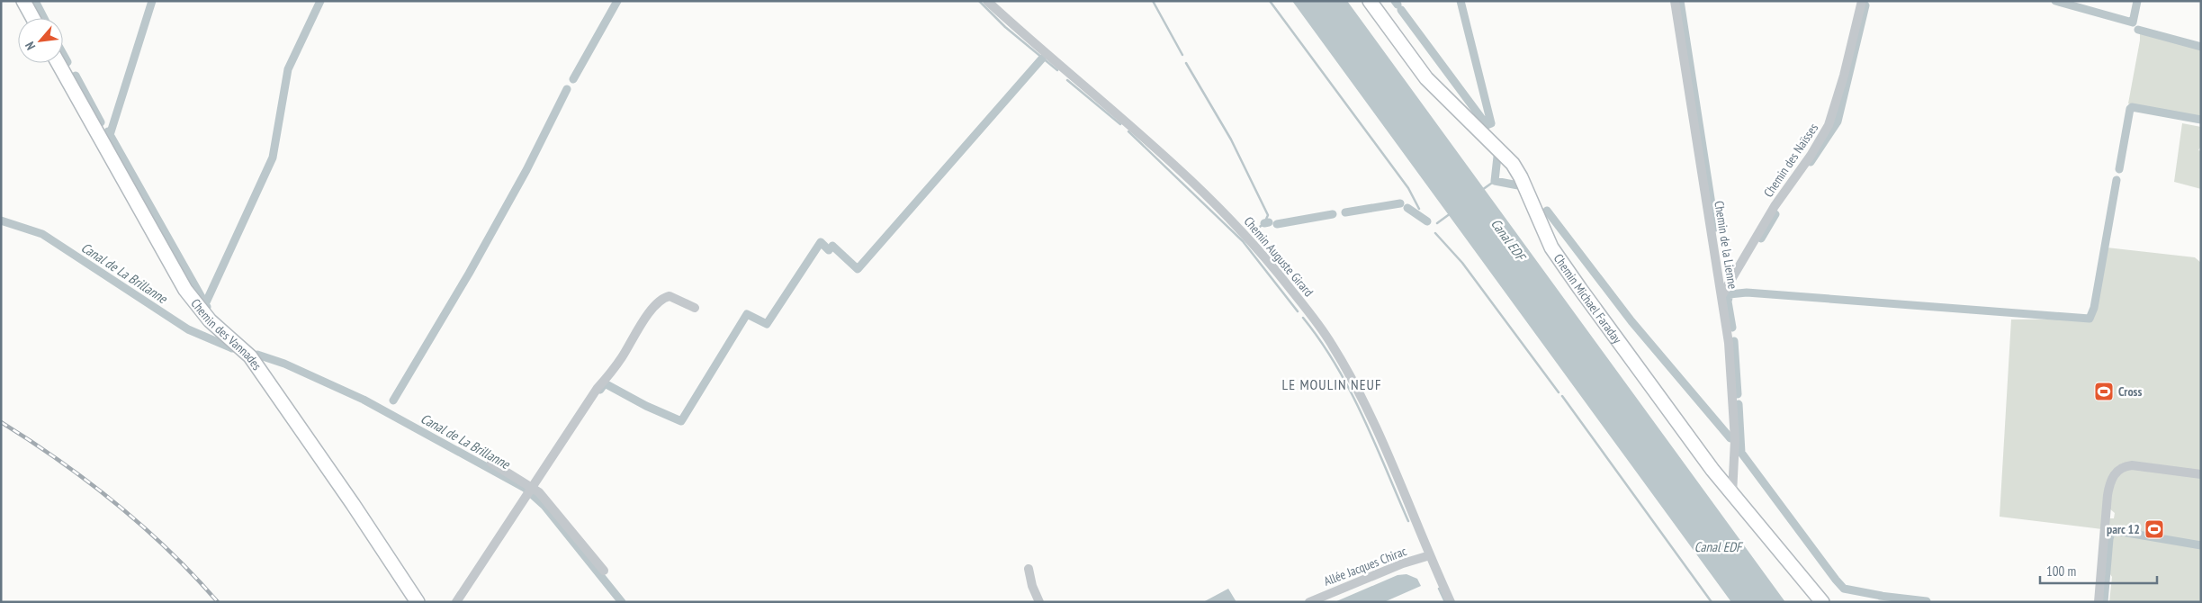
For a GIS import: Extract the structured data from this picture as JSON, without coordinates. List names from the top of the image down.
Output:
{
  "streets": {
    "main road": ["Chemin Michael Faraday", "Chemin des Vannades"],
    "street": [
      "Chemin des Naïsses",
      "Chemin de la Lienne",
      "Chemin Auguste Girard",
      "Allée Jacques Chirac"
    ]
  },
  "crossings": [
    ["Chemin des Naïsses", "Chemin de la Lienne"],
    ["Chemin de la Lienne", "Chemin Michael Faraday"],
    ["Chemin Auguste Girard", "Allée Jacques Chirac"]
  ],
  "districts": ["LE MOULIN NEUF"],
  "water": ["Canal EDF", "Canal de La Brillanne"],
  "places": {
    "sports": ["Cross", "parc 12"]
  },
  "scale_bar": "100 m",
  "north": "bottom left"
}
